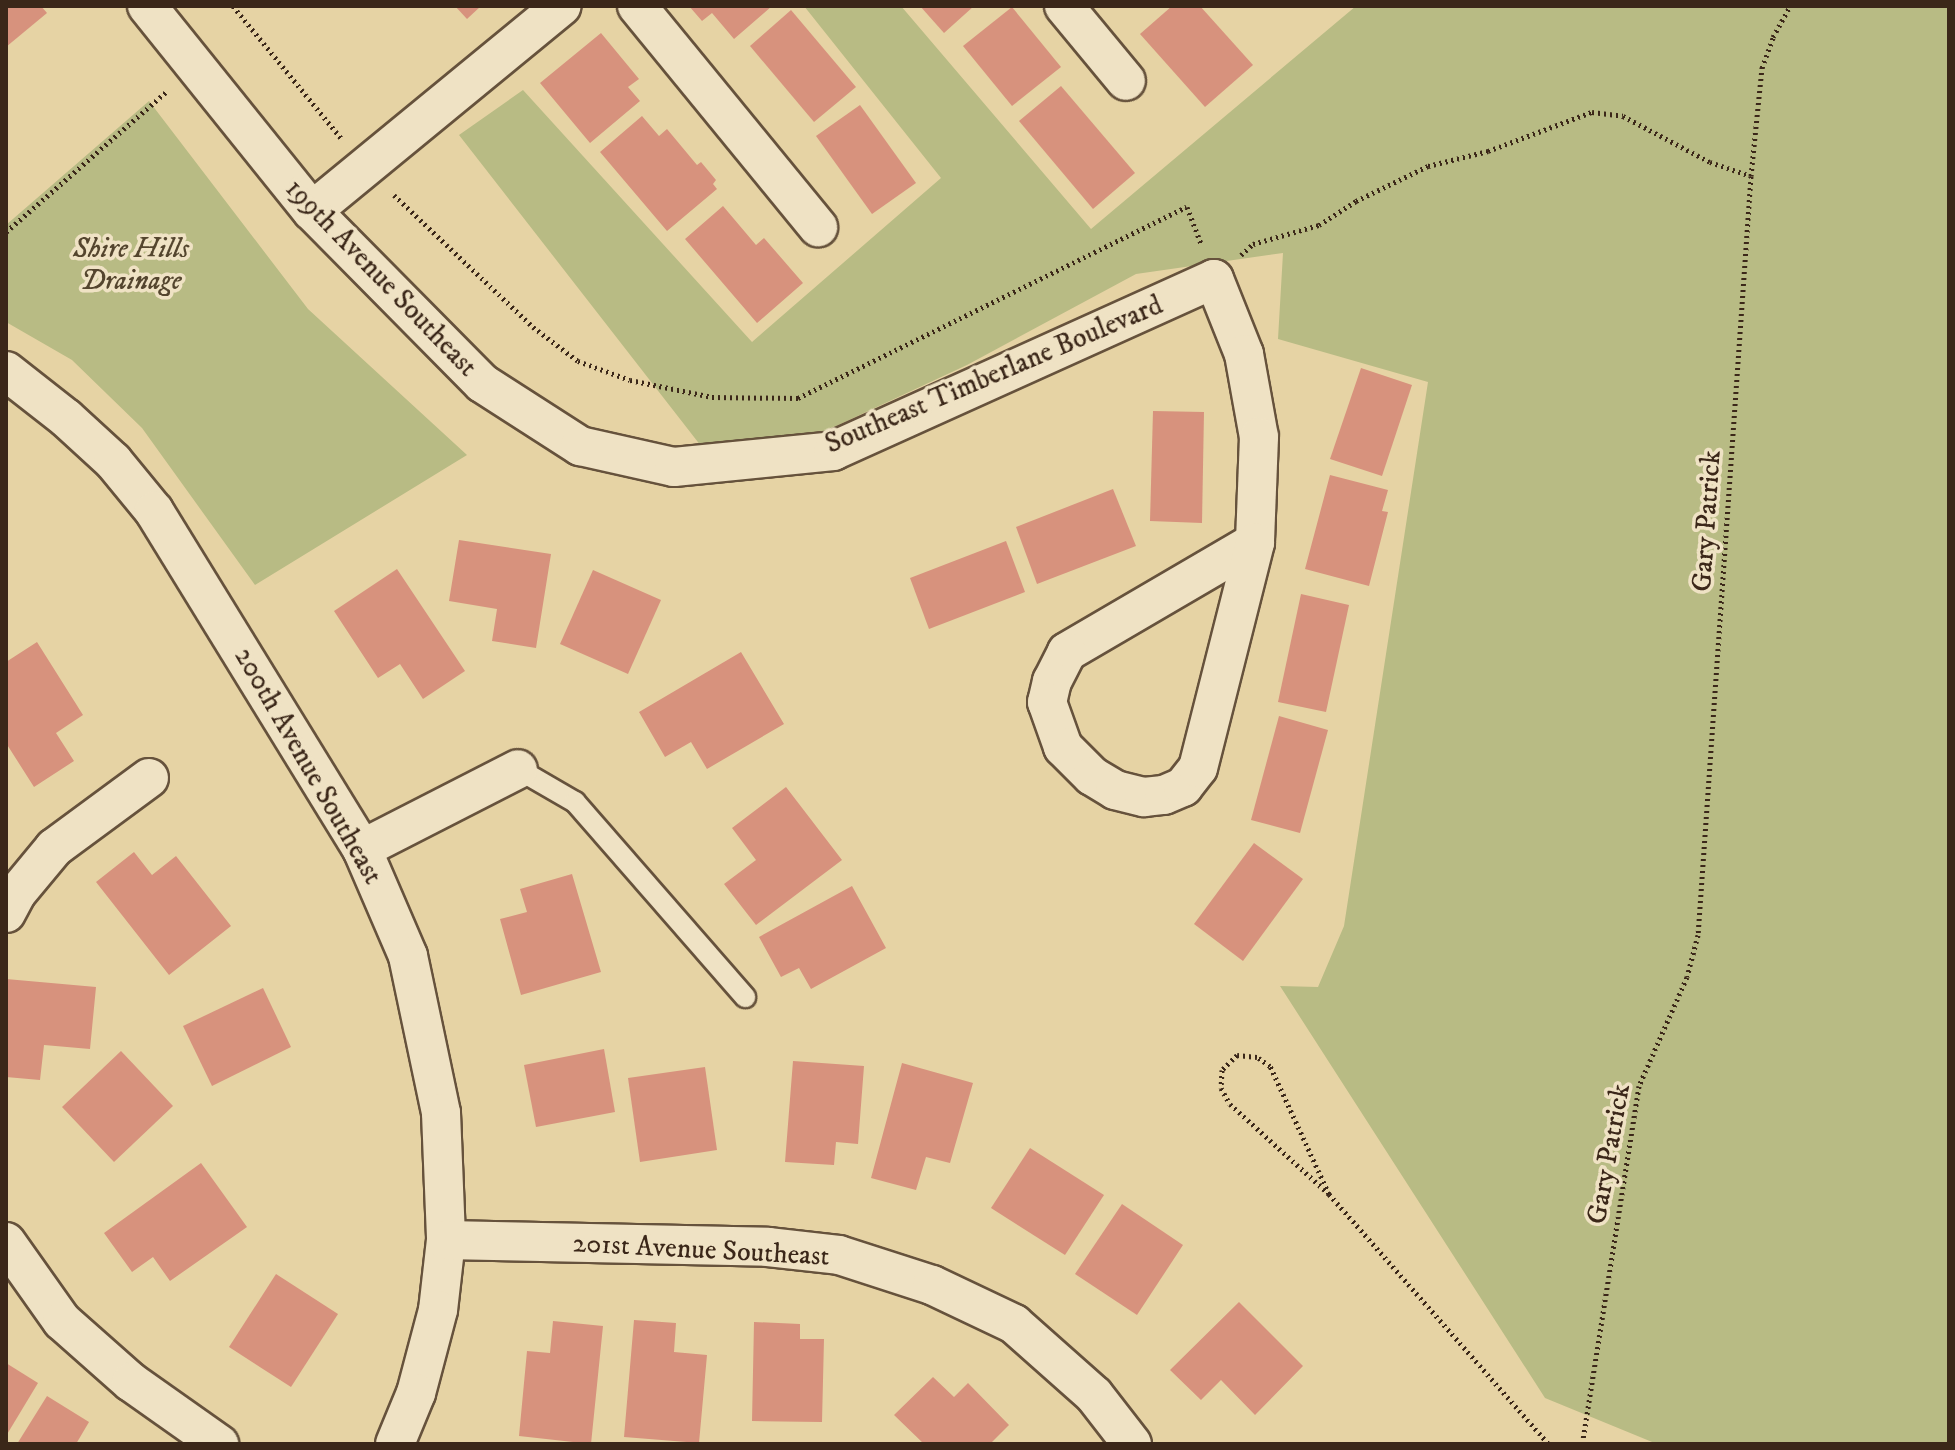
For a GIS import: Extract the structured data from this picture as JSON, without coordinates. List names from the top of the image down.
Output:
{
  "streets": {
    "street": [
      "199th Avenue Southeast",
      "Southeast Timberlane Boulevard",
      "200th Avenue Southeast",
      "201st Avenue Southeast"
    ],
    "path": ["Gary Patrick"]
  },
  "crossings": [
    ["199th Avenue Southeast", "Southeast Timberlane Boulevard"],
    ["200th Avenue Southeast", "201st Avenue Southeast"]
  ],
  "parks": ["Shire Hills Drainage"]
}
